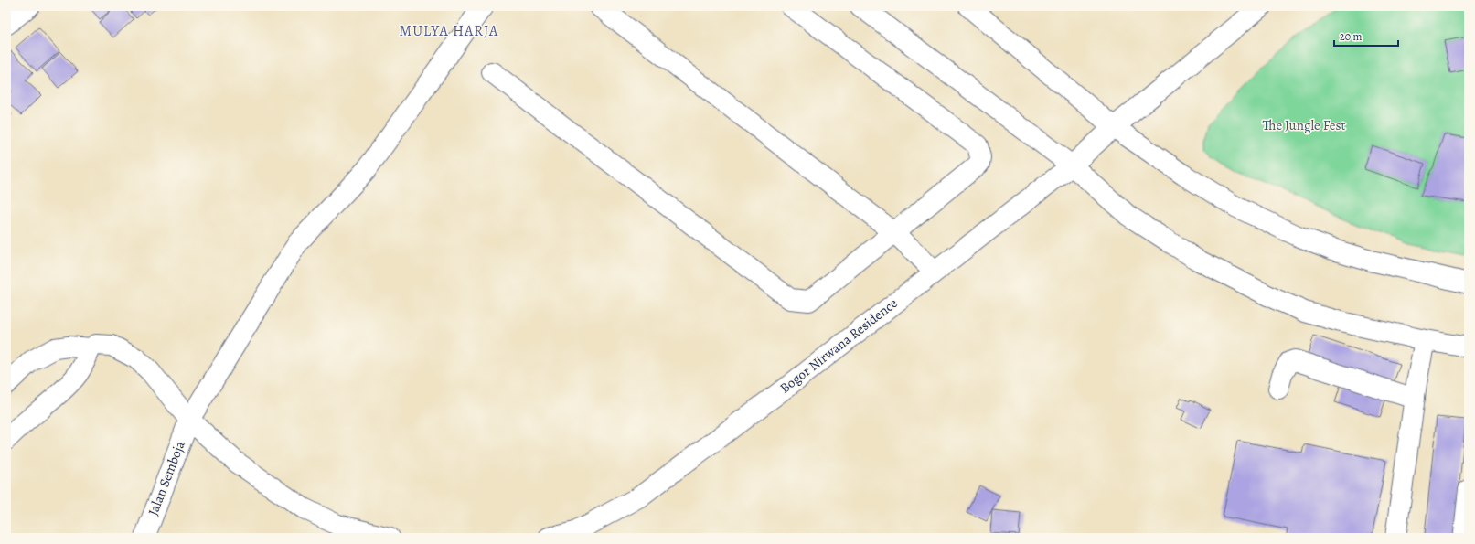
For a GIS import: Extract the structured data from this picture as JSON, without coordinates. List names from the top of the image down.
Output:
{
  "streets": {
    "street": ["Bogor Nirwana Residence", "Jalan Semboja"]
  },
  "districts": ["MULYA HARJA"],
  "parks": ["The Jungle Fest"],
  "scale_bar": "20 m"
}
